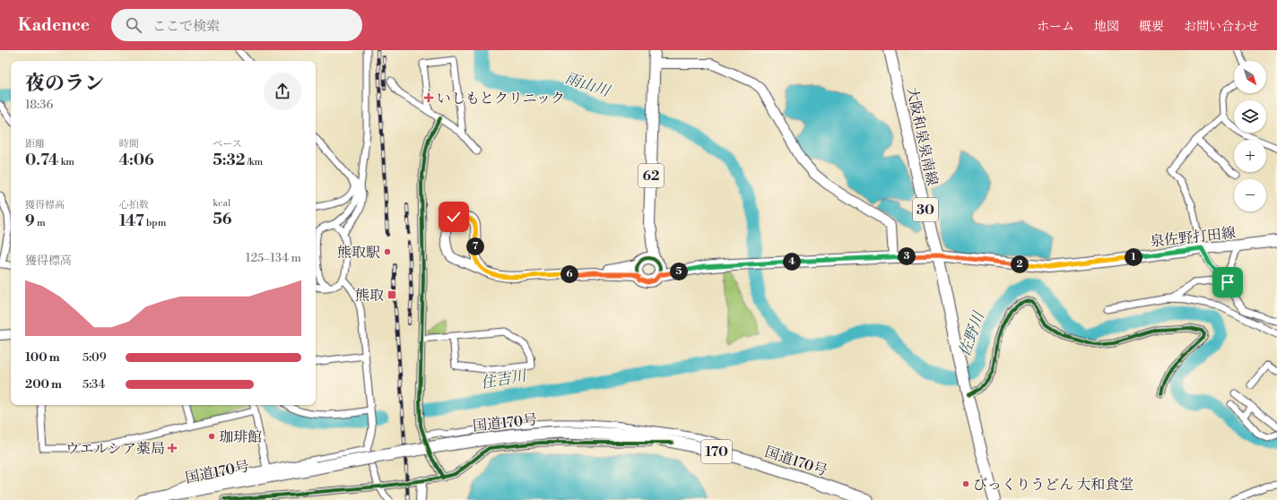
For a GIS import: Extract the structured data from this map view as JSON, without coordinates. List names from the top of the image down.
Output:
{
  "streets": {
    "highway": ["国道170号", "170"],
    "main road": [
      "大阪和泉泉南線",
      "62",
      "30",
      "泉佐野打田線"
    ]
  },
  "crossings": [
    ["大阪和泉泉南線", "泉佐野打田線"],
    ["62", "泉佐野打田線"]
  ],
  "water": ["雨山川", "佐野川", "住吉川"],
  "places": {
    "health": ["いしもとクリニック", "ウエルシア薬局"],
    "other": ["熊取駅", "珈琲館", "びっくりうどん 大和食堂"],
    "transit": ["熊取"]
  },
  "north": "bottom right",
  "page": {
    "header": "Kadence",
    "search": "ここで検索",
    "nav": [
      "ホーム",
      "地図",
      "概要",
      "お問い合わせ"
    ],
    "map_buttons": ["+", "−"],
    "heading": ["夜のラン", "18:36"],
    "stats": [
      ["距離", "0.74 km"],
      ["時間", "4:06"],
      ["ペース", "5:32 /km"],
      ["獲得標高", "9 m"],
      ["心拍数", "147 bpm"],
      ["kcal", "56"]
    ],
    "pins": [
      "7",
      "3",
      "1",
      "4",
      "2",
      "5",
      "6"
    ],
    "chart": ["獲得標高", "125–134 m"],
    "list": [
      {
        "name": "100 m",
        "note": "5:09"
      },
      {
        "name": "200 m",
        "note": "5:34"
      }
    ]
  }
}
